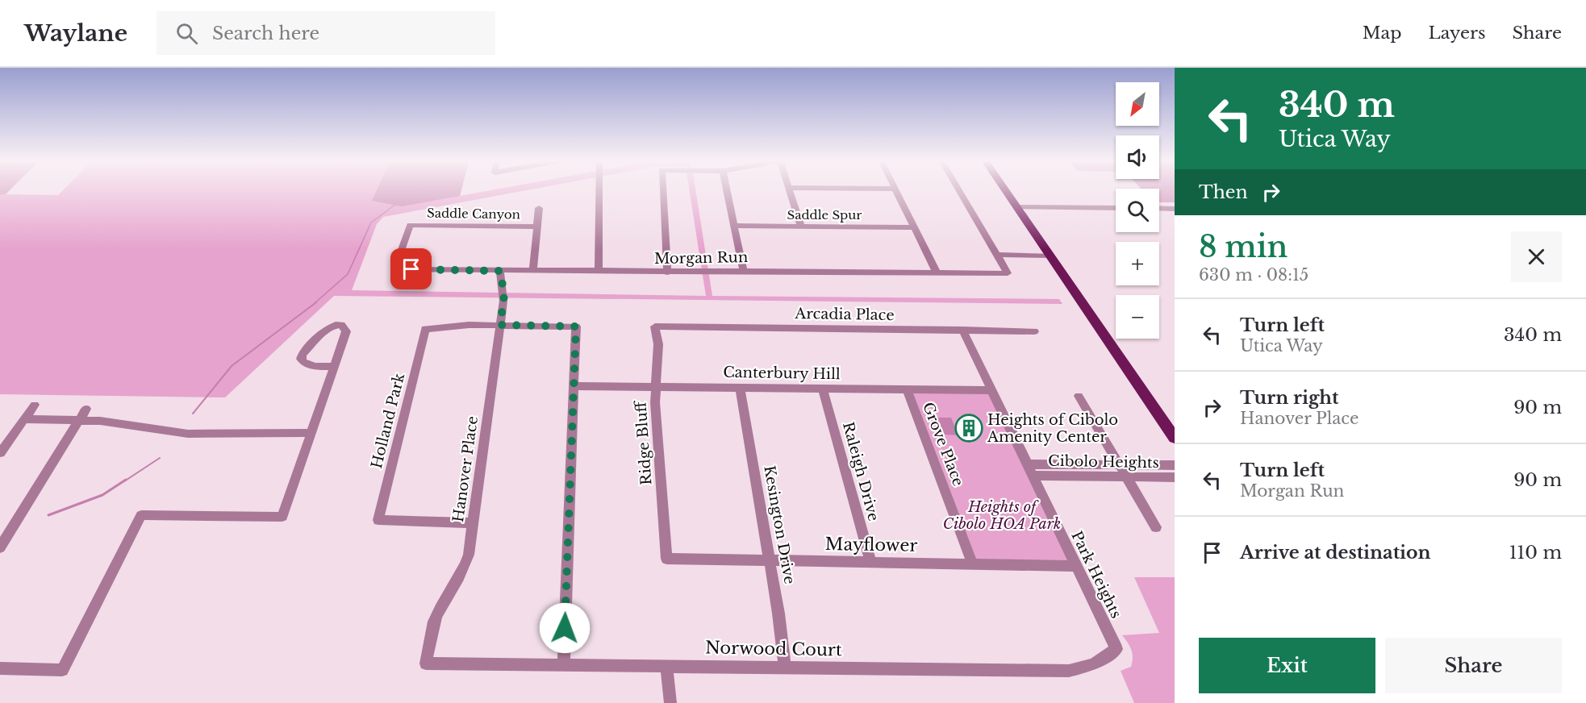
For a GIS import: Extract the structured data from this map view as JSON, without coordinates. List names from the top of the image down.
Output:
{
  "streets": {
    "street": [
      "Saddle Canyon",
      "Saddle Spur",
      "Morgan Run",
      "Arcadia Place",
      "Canterbury Hill",
      "Holland Park",
      "Ridge Bluff",
      "Grove Place",
      "Cibolo Heights",
      "Hanover Place",
      "Raleigh Drive",
      "Kesington Drive",
      "Mayflower",
      "Park Heights",
      "Norwood Court"
    ]
  },
  "crossings": [
    ["Saddle Canyon", "Morgan Run"],
    ["Morgan Run", "Hanover Place"],
    ["Arcadia Place", "Ridge Bluff"],
    ["Arcadia Place", "Park Heights"],
    ["Canterbury Hill", "Ridge Bluff"],
    ["Canterbury Hill", "Grove Place"],
    ["Canterbury Hill", "Raleigh Drive"],
    ["Canterbury Hill", "Kesington Drive"],
    ["Canterbury Hill", "Park Heights"],
    ["Holland Park", "Hanover Place"],
    ["Ridge Bluff", "Mayflower"],
    ["Grove Place", "Mayflower"],
    ["Cibolo Heights", "Park Heights"],
    ["Hanover Place", "Norwood Court"],
    ["Raleigh Drive", "Mayflower"],
    ["Kesington Drive", "Mayflower"],
    ["Kesington Drive", "Norwood Court"],
    ["Mayflower", "Park Heights"],
    ["Park Heights", "Norwood Court"]
  ],
  "parks": ["Heights of Cibolo HOA Park"],
  "places": {
    "building": ["Heights of Cibolo Amenity Center"]
  },
  "north": "bottom left",
  "page": {
    "header": "Waylane",
    "search": "Search here",
    "nav": ["Map", "Layers", "Share"],
    "turn": ["340 m", "Utica Way"],
    "map_buttons": ["+", "−"],
    "then": "Then",
    "heading": ["8 min", "630 m · 08:15"],
    "list": [
      {
        "name": "Turn left",
        "note": "Utica Way",
        "value": "340 m"
      },
      {
        "name": "Turn right",
        "note": "Hanover Place",
        "value": "90 m"
      },
      {
        "name": "Turn left",
        "note": "Morgan Run",
        "value": "90 m"
      },
      {
        "name": "Arrive at destination",
        "value": "110 m"
      }
    ],
    "buttons": ["Exit", "Share"]
  }
}
